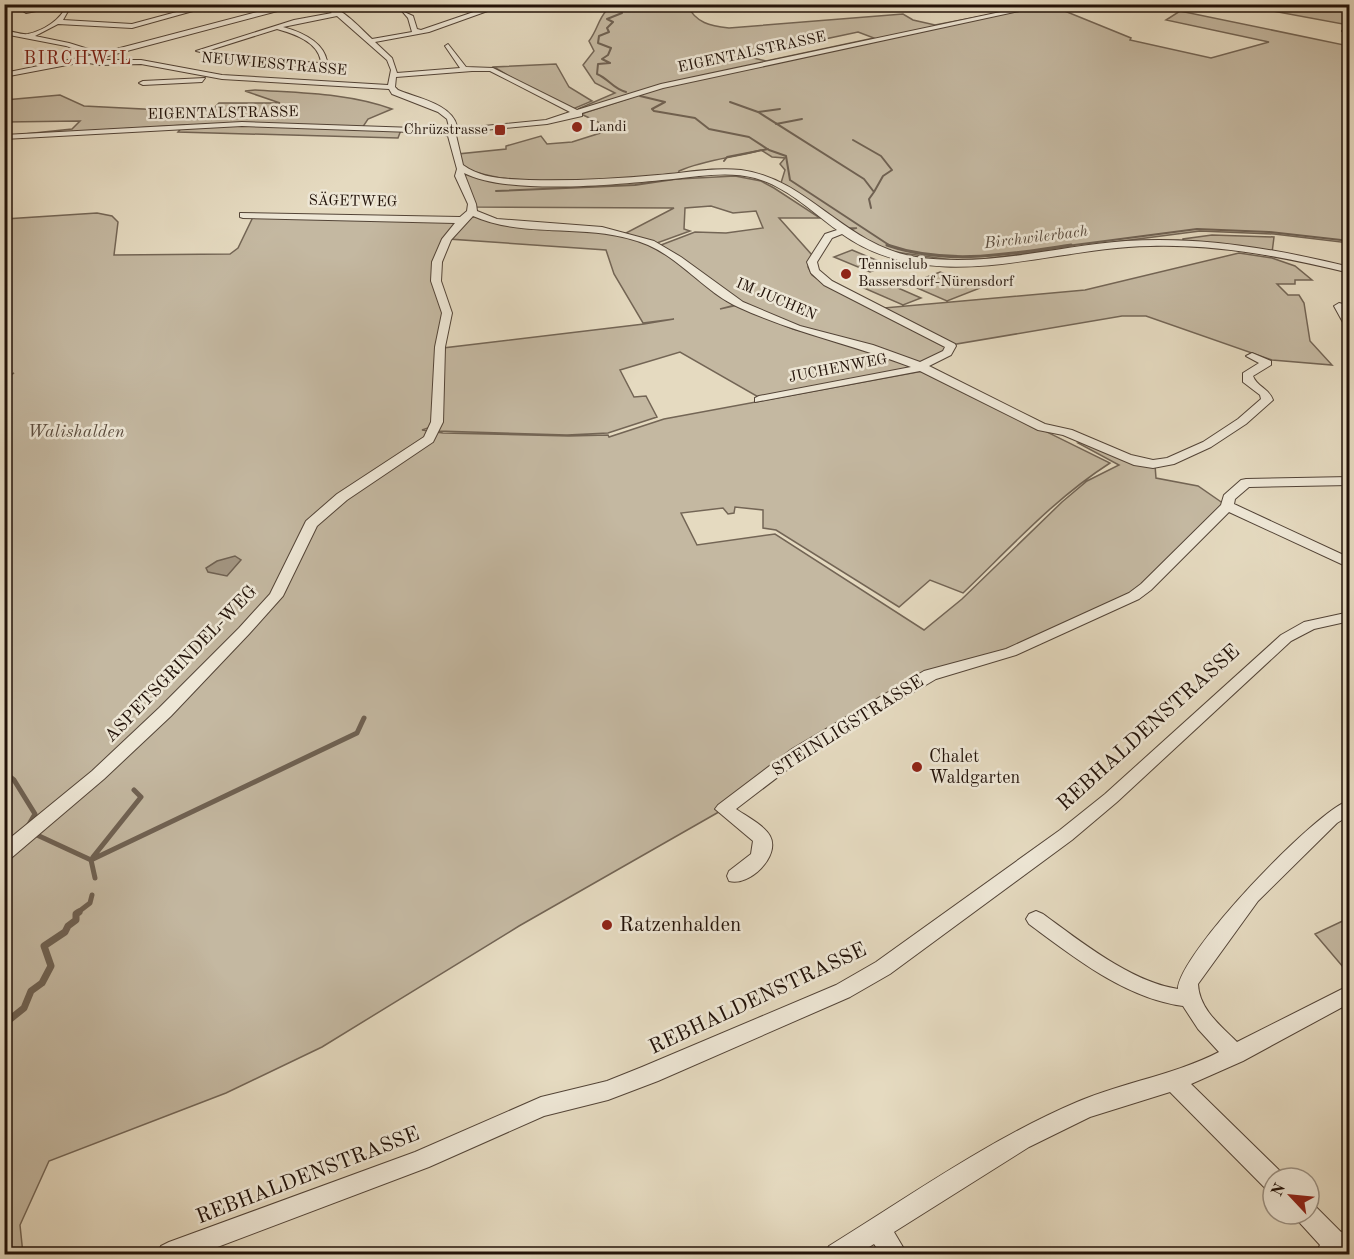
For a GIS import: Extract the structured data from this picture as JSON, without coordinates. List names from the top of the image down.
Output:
{
  "streets": {
    "street": [
      "EIGENTALSTRASSE",
      "NEUWIESSTRASSE",
      "SÄGETWEG",
      "IM JUCHEN",
      "JUCHENWEG",
      "ASPETSGRINDEL-WEG",
      "STEINLIGSTRASSE",
      "REBHALDENSTRASSE"
    ]
  },
  "crossings": [
    ["SÄGETWEG", "ASPETSGRINDEL-WEG"],
    ["IM JUCHEN", "JUCHENWEG"],
    ["IM JUCHEN", "ASPETSGRINDEL-WEG"]
  ],
  "districts": ["BIRCHWIL"],
  "water": ["Birchwilerbach"],
  "parks": ["Walishalden"],
  "places": {
    "other": [
      "Landi",
      "Tennisclub Bassersdorf-Nürensdorf",
      "Chalet Waldgarten",
      "Ratzenhalden"
    ],
    "transit": ["Chrüzstrasse"]
  },
  "north": "top left"
}
